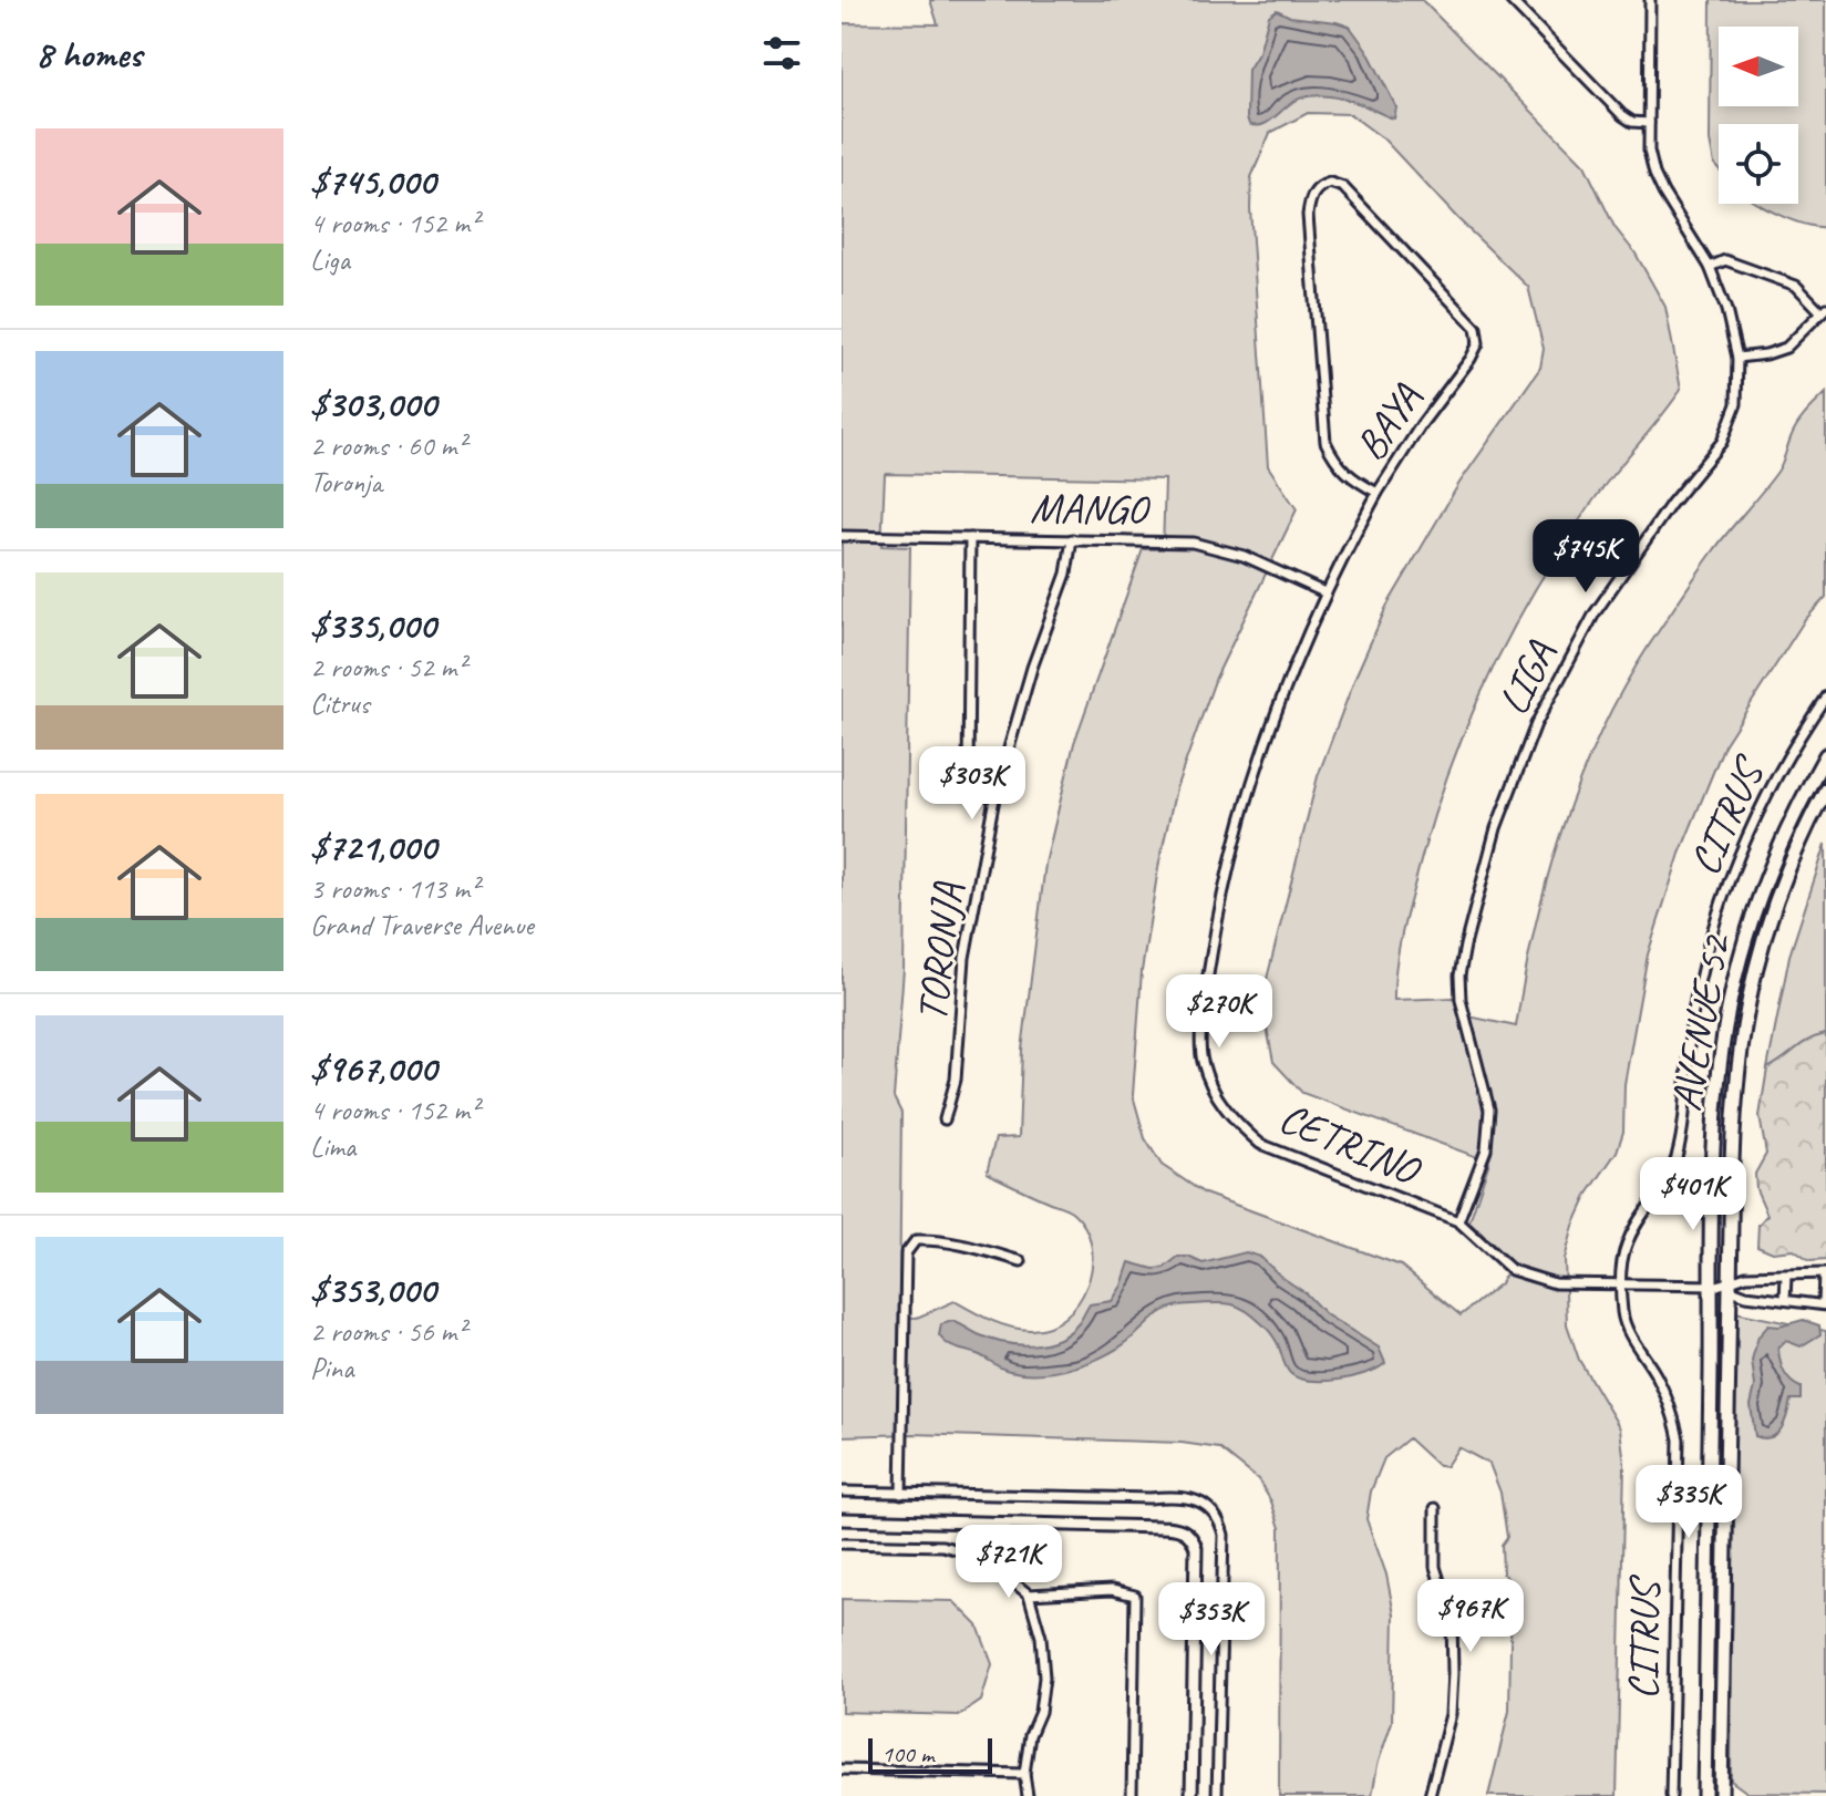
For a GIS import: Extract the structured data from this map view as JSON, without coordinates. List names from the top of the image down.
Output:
{
  "streets": {
    "main road": ["AVENUE 52"],
    "street": [
      "BAYA",
      "MANGO",
      "LIGA",
      "CITRUS",
      "TORONJA",
      "CETRINO"
    ]
  },
  "crossings": [
    ["BAYA", "CETRINO"],
    ["MANGO", "TORONJA"],
    ["MANGO", "CETRINO"],
    ["LIGA", "CETRINO"],
    ["CITRUS", "CETRINO"],
    ["AVENUE 52", "CETRINO"]
  ],
  "scale_bar": "100 m",
  "north": "left",
  "page": {
    "heading": "8 homes",
    "list": [
      {
        "name": "$745,000",
        "note": "4 rooms · 152 m² · Liga"
      },
      {
        "name": "$303,000",
        "note": "2 rooms · 60 m² · Toronja"
      },
      {
        "name": "$335,000",
        "note": "2 rooms · 52 m² · Citrus"
      },
      {
        "name": "$721,000",
        "note": "3 rooms · 113 m² · Grand Traverse Avenue"
      },
      {
        "name": "$967,000",
        "note": "4 rooms · 152 m² · Lima"
      },
      {
        "name": "$353,000",
        "note": "2 rooms · 56 m² · Pina"
      }
    ],
    "price": [
      "$745K",
      "$303K",
      "$270K",
      "$401K",
      "$335K",
      "$721K",
      "$967K",
      "$353K"
    ],
    "scale": "100 m"
  }
}
